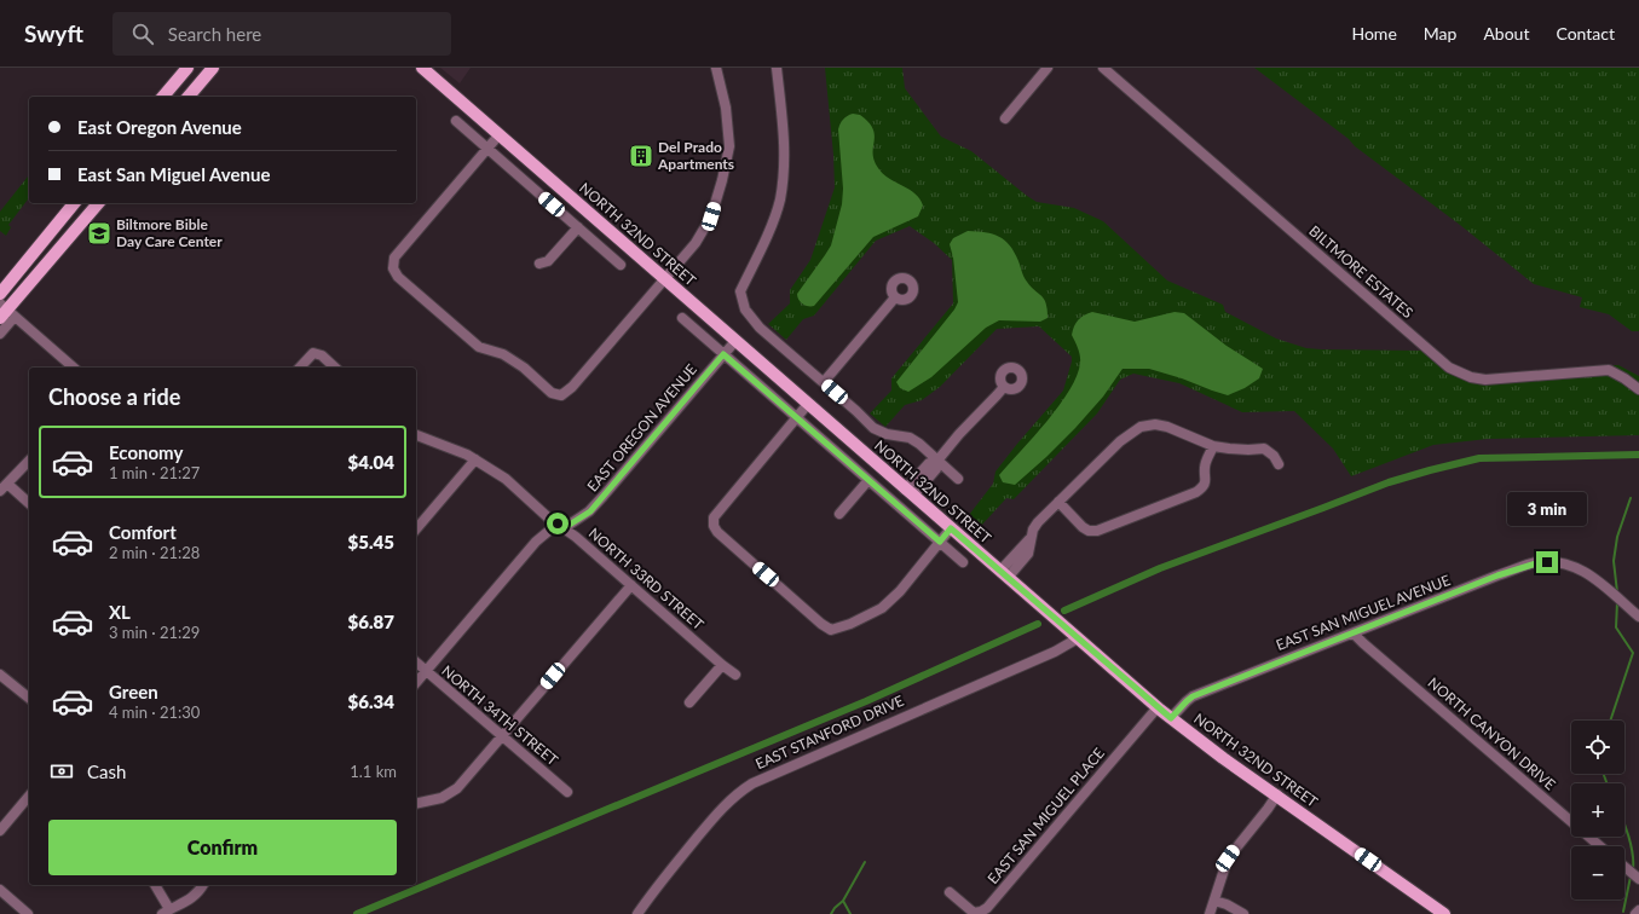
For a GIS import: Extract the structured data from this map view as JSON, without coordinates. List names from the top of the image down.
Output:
{
  "streets": {
    "main road": ["NORTH 32ND STREET"],
    "street": [
      "BILTMORE ESTATES",
      "EAST OREGON AVENUE",
      "NORTH 33RD STREET",
      "EAST SAN MIGUEL AVENUE",
      "NORTH 34TH STREET",
      "EAST STANFORD DRIVE",
      "NORTH CANYON DRIVE",
      "EAST SAN MIGUEL PLACE"
    ]
  },
  "crossings": [
    ["NORTH 32ND STREET", "EAST OREGON AVENUE"],
    ["NORTH 32ND STREET", "EAST SAN MIGUEL AVENUE"],
    ["NORTH 32ND STREET", "EAST STANFORD DRIVE"],
    ["NORTH 32ND STREET", "EAST SAN MIGUEL PLACE"],
    ["EAST OREGON AVENUE", "NORTH 33RD STREET"],
    ["EAST OREGON AVENUE", "NORTH 34TH STREET"],
    ["EAST SAN MIGUEL AVENUE", "NORTH CANYON DRIVE"]
  ],
  "places": {
    "building": ["Del Prado Apartments"],
    "school or university": ["Biltmore Bible Day Care Center"]
  },
  "page": {
    "header": "Swyft",
    "search": "Search here",
    "nav": [
      "Home",
      "Map",
      "About",
      "Contact"
    ],
    "banner": ["East Oregon Avenue", "East San Miguel Avenue"],
    "heading": "Choose a ride",
    "list": [
      {
        "name": "Economy",
        "note": "1 min · 21:27",
        "value": "$4.04"
      },
      {
        "name": "Comfort",
        "note": "2 min · 21:28",
        "value": "$5.45"
      },
      {
        "name": "XL",
        "note": "3 min · 21:29",
        "value": "$6.87"
      },
      {
        "name": "Green",
        "note": "4 min · 21:30",
        "value": "$6.34"
      }
    ],
    "bubble": "3 min",
    "map_buttons": ["+", "−"],
    "pay": ["Cash", "1.1 km"],
    "buttons": "Confirm"
  }
}
